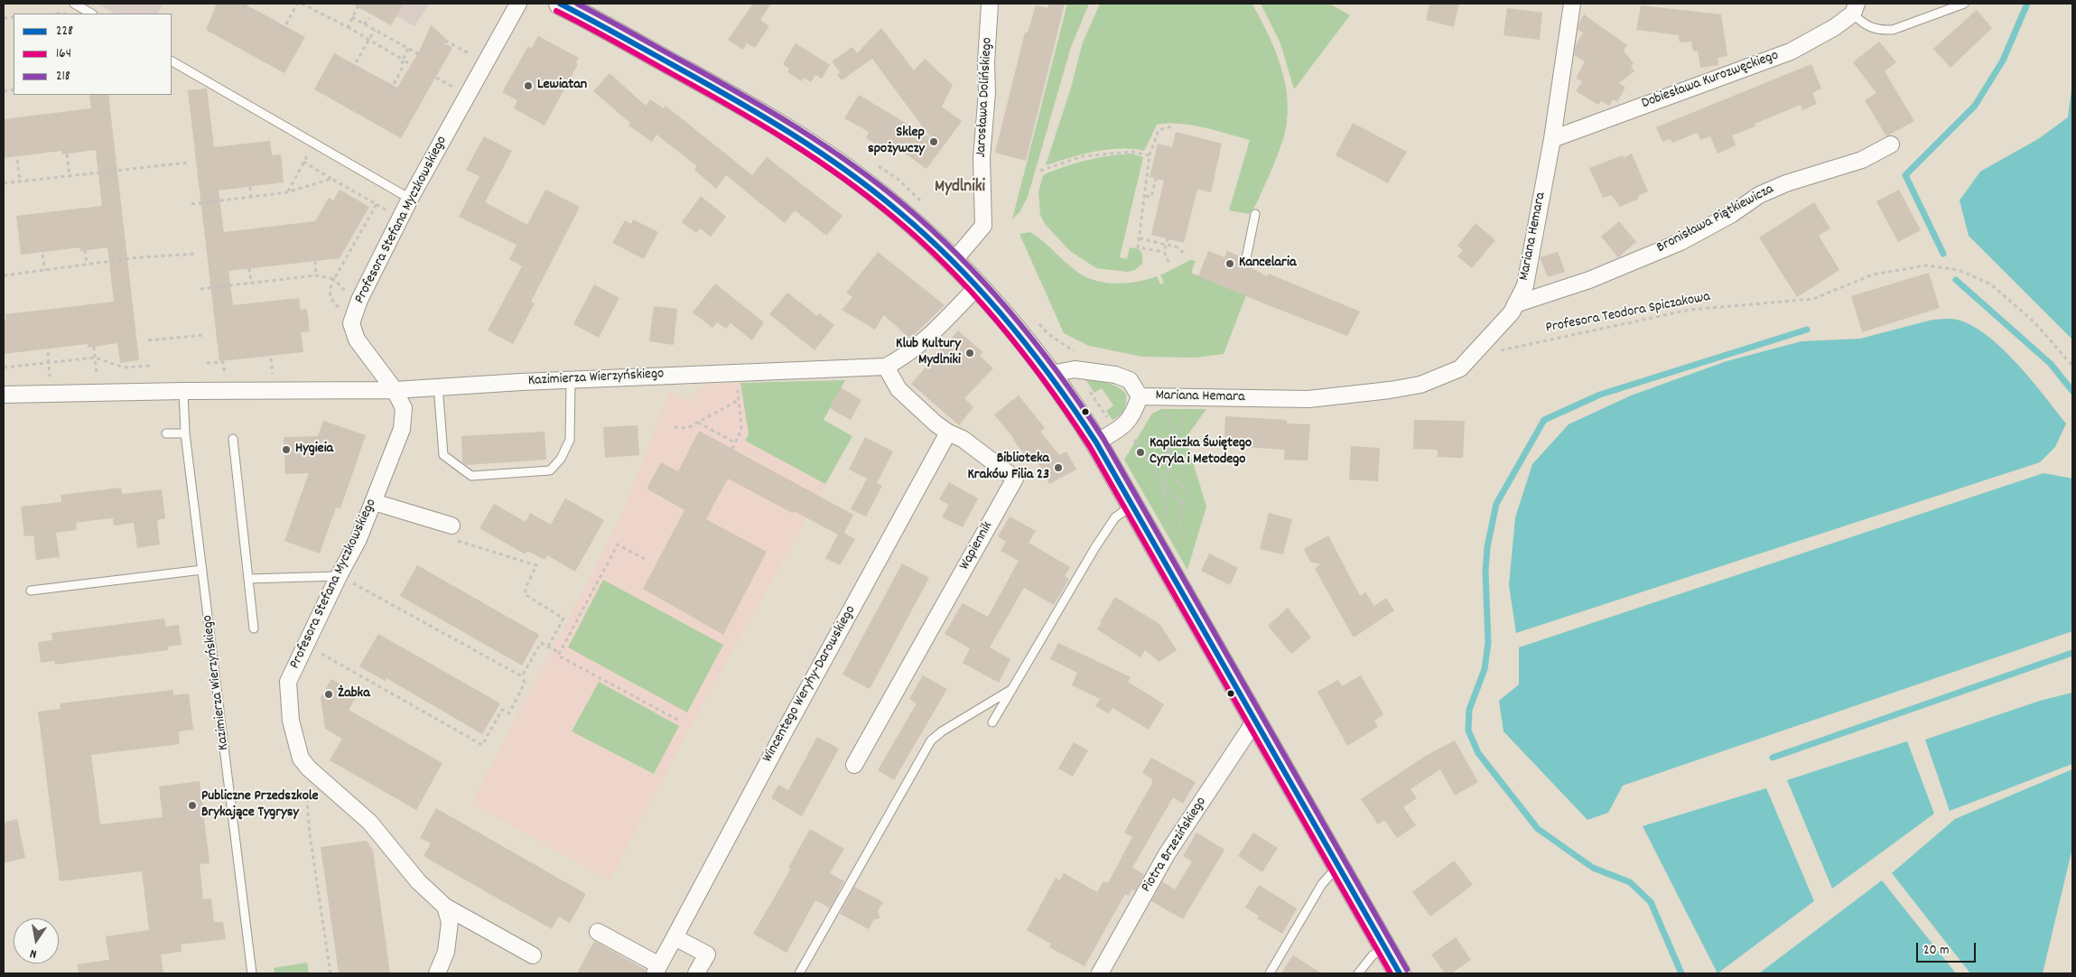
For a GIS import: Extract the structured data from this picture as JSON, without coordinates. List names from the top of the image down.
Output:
{
  "streets": {
    "street": [
      "Dobiesława Kurozwęckiego",
      "Jarosława Dolińskiego",
      "Bronisława Piątkiewicza",
      "Profesora Stefana Myczkowskiego",
      "Mariana Hemara",
      "Kazimierza Wierzyńskiego",
      "Wapiennik",
      "Wincentego Weryhy-Darowskiego",
      "Piotra Brzezińskiego"
    ],
    "path": ["Profesora Teodora Spiczakowa"]
  },
  "crossings": [
    ["Dobiesława Kurozwęckiego", "Mariana Hemara"],
    ["Bronisława Piątkiewicza", "Mariana Hemara"],
    ["Profesora Stefana Myczkowskiego", "Kazimierza Wierzyńskiego"],
    ["Mariana Hemara", "Profesora Teodora Spiczakowa"],
    ["Kazimierza Wierzyńskiego", "Wapiennik"],
    ["Wapiennik", "Wincentego Weryhy-Darowskiego"]
  ],
  "districts": ["Mydlniki"],
  "places": [
    "Lewiatan",
    "Sklep spożywczy",
    "Kancelaria",
    "Klub Kultury Mydlniki",
    "Hygieia",
    "Kapliczka Świętego Cyryla i Metodego",
    "Biblioteka Kraków Filia 23",
    "Żabka",
    "Publiczne Przedszkole Brykające Tygrysy"
  ],
  "lines": ["transit line 228", "transit line 218", "transit line 164"],
  "legend": ["228", "164", "218"],
  "scale_bar": "20 m",
  "north": "bottom"
}
